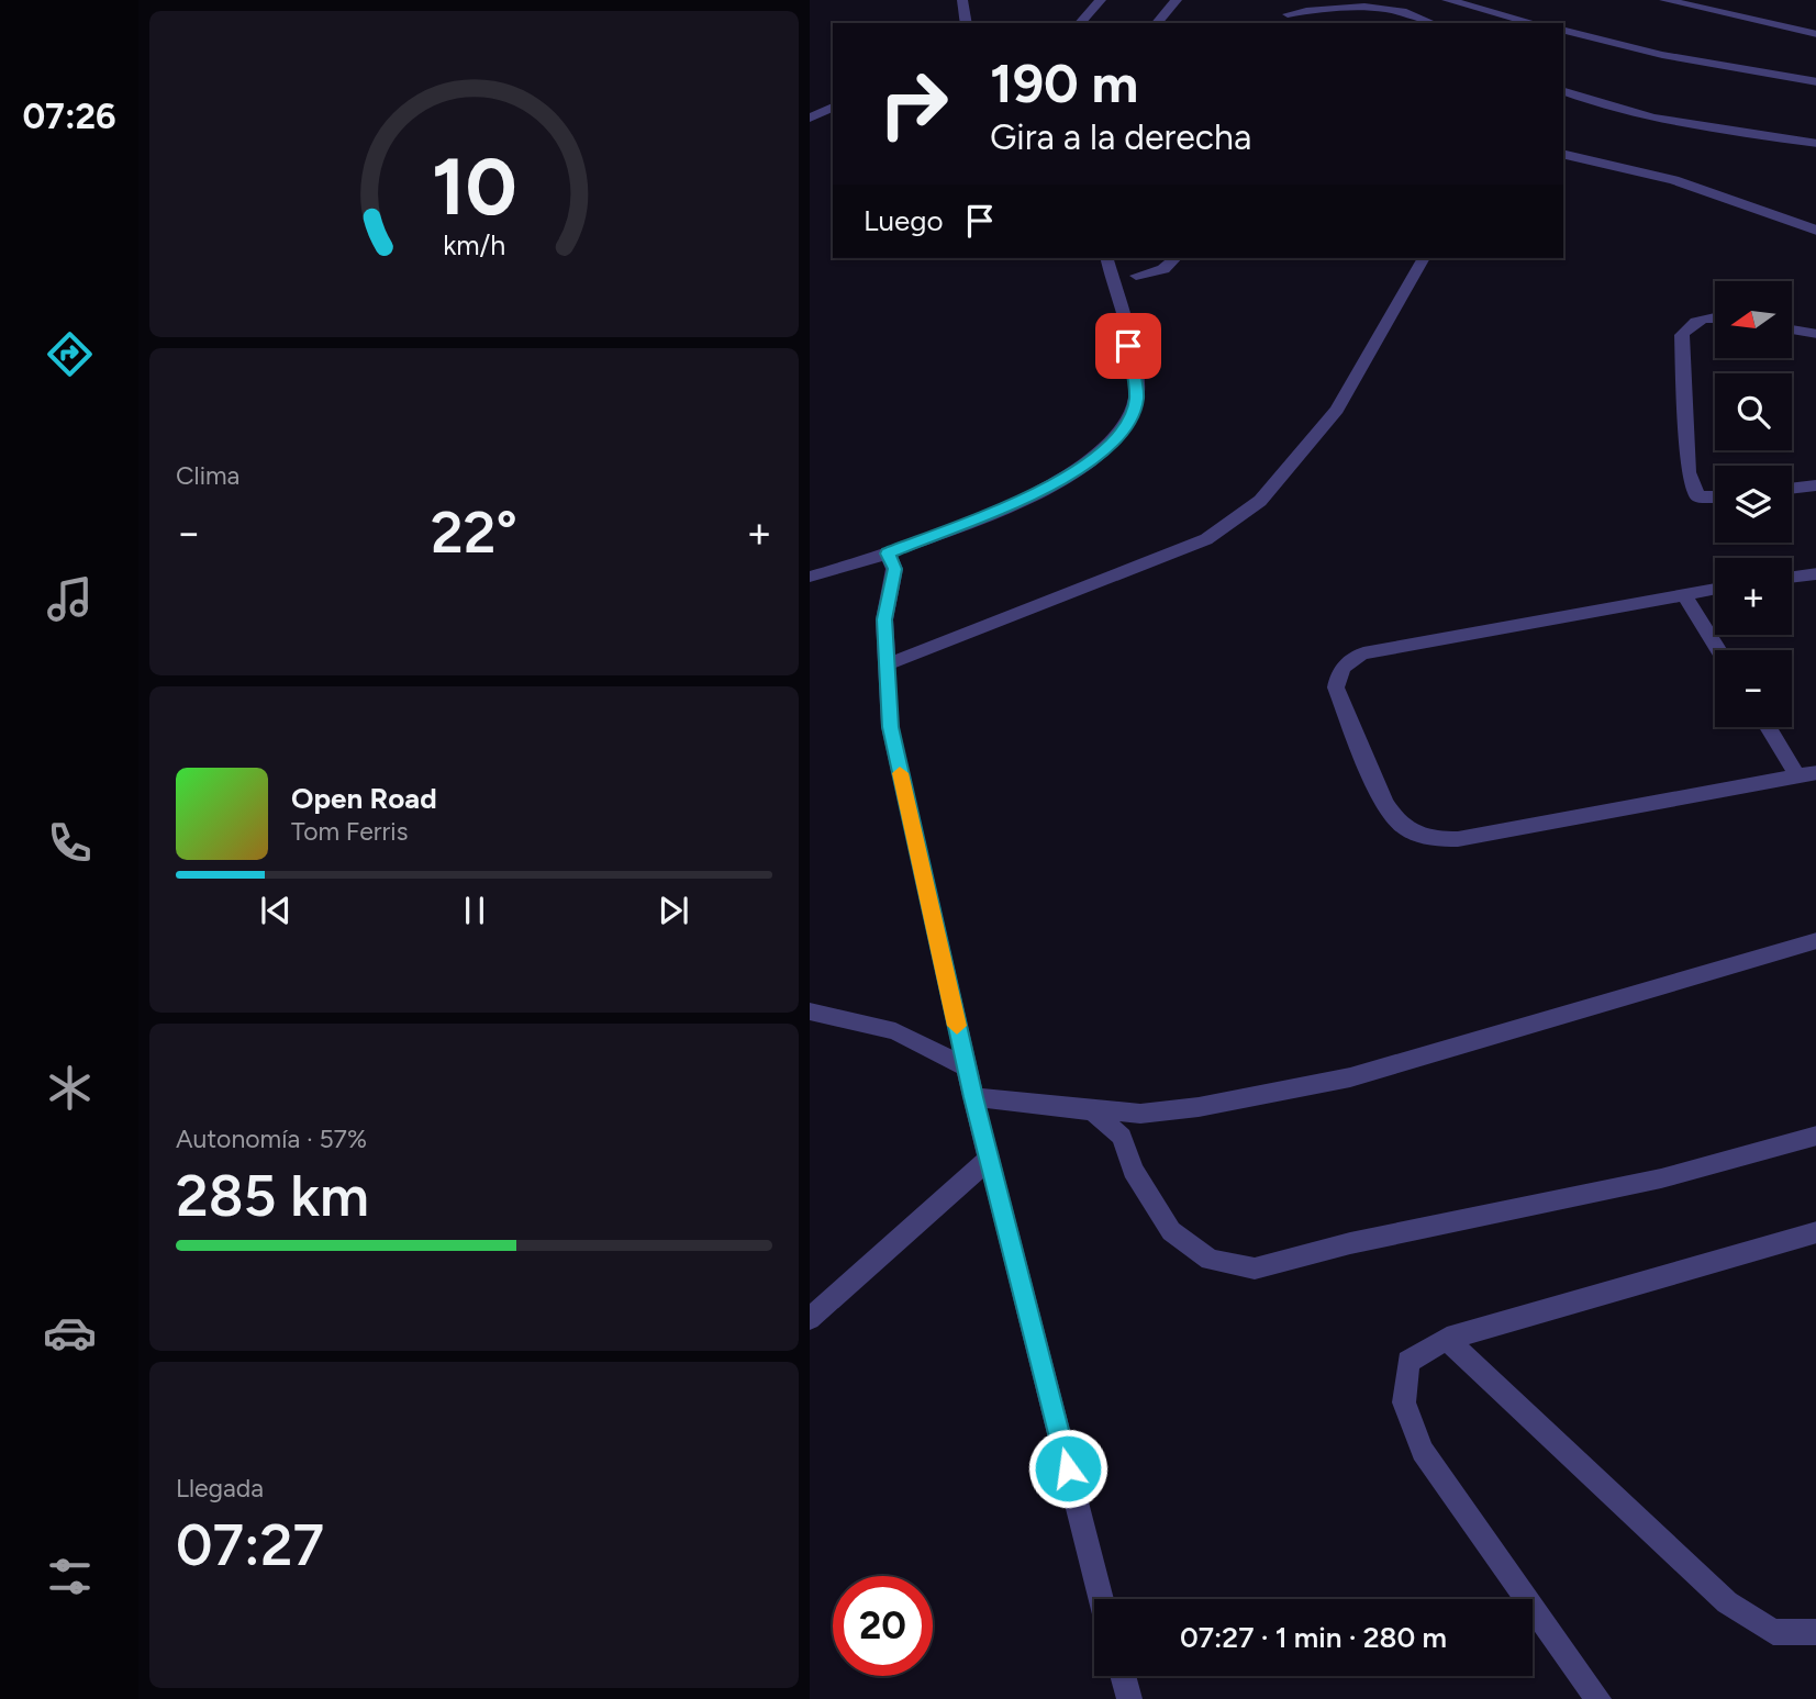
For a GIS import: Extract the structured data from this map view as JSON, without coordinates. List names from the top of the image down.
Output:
{
  "north": "left",
  "page": {
    "tabs": "07:26",
    "turn": ["190 m", "Gira a la derecha"],
    "then": "Luego",
    "map_buttons": ["+", "−"],
    "tile": [
      "Clima",
      ["Autonomía · 57%", "285 km"],
      ["Llegada", "07:27"]
    ],
    "heat": ["−", "22°", "+"],
    "song": ["Open Road", "Tom Ferris"],
    "limit": "20",
    "trip": "07:27 · 1 min · 280 m",
    "gauge": ["10", "km/h"]
  }
}
